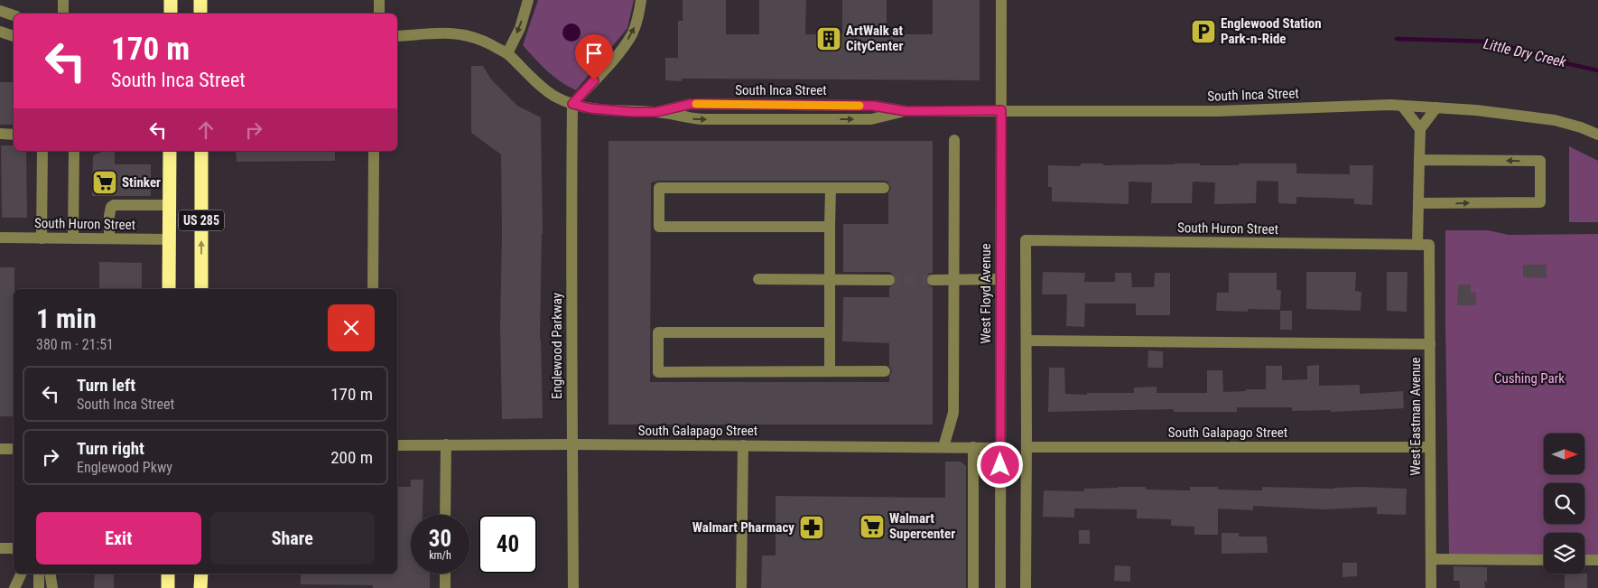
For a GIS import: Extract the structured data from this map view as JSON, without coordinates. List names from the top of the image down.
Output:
{
  "streets": {
    "highway": ["US 285"],
    "street": [
      "South Inca Street",
      "South Huron Street",
      "West Floyd Avenue",
      "Englewood Parkway",
      "West Eastman Avenue",
      "South Galapago Street"
    ]
  },
  "crossings": [
    ["South Inca Street", "West Floyd Avenue"],
    ["South Inca Street", "Englewood Parkway"],
    ["US 285", "South Huron Street"],
    ["South Huron Street", "West Eastman Avenue"],
    ["West Floyd Avenue", "South Galapago Street"],
    ["Englewood Parkway", "South Galapago Street"],
    ["West Eastman Avenue", "South Galapago Street"]
  ],
  "water": ["Little Dry Creek"],
  "parks": ["Cushing Park"],
  "places": {
    "parking": ["Englewood Station Park-n-Ride"],
    "building": ["ArtWalk at CityCenter"],
    "supermarket": ["Stinker", "Walmart Supercenter"],
    "pharmacy": ["Walmart Pharmacy"]
  },
  "north": "right",
  "page": {
    "turn": ["170 m", "South Inca Street"],
    "heading": ["1 min", "380 m · 21:51"],
    "list": [
      {
        "name": "Turn left",
        "note": "South Inca Street",
        "value": "170 m"
      },
      {
        "name": "Turn right",
        "note": "Englewood Pkwy",
        "value": "200 m"
      }
    ],
    "buttons": ["Exit", "Share"],
    "speed": "30 km/h",
    "limit": "40"
  }
}
